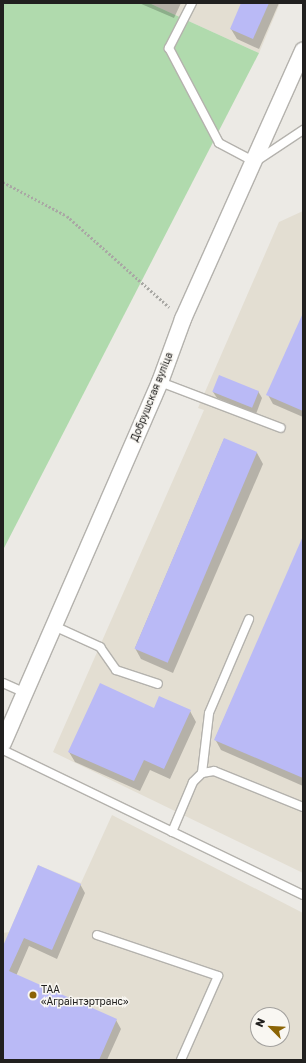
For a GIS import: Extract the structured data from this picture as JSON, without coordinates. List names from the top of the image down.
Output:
{
  "streets": {
    "street": ["Добрушская вуліца"]
  },
  "places": ["ТАА «Аграінтэртранс»"],
  "north": "top left"
}
